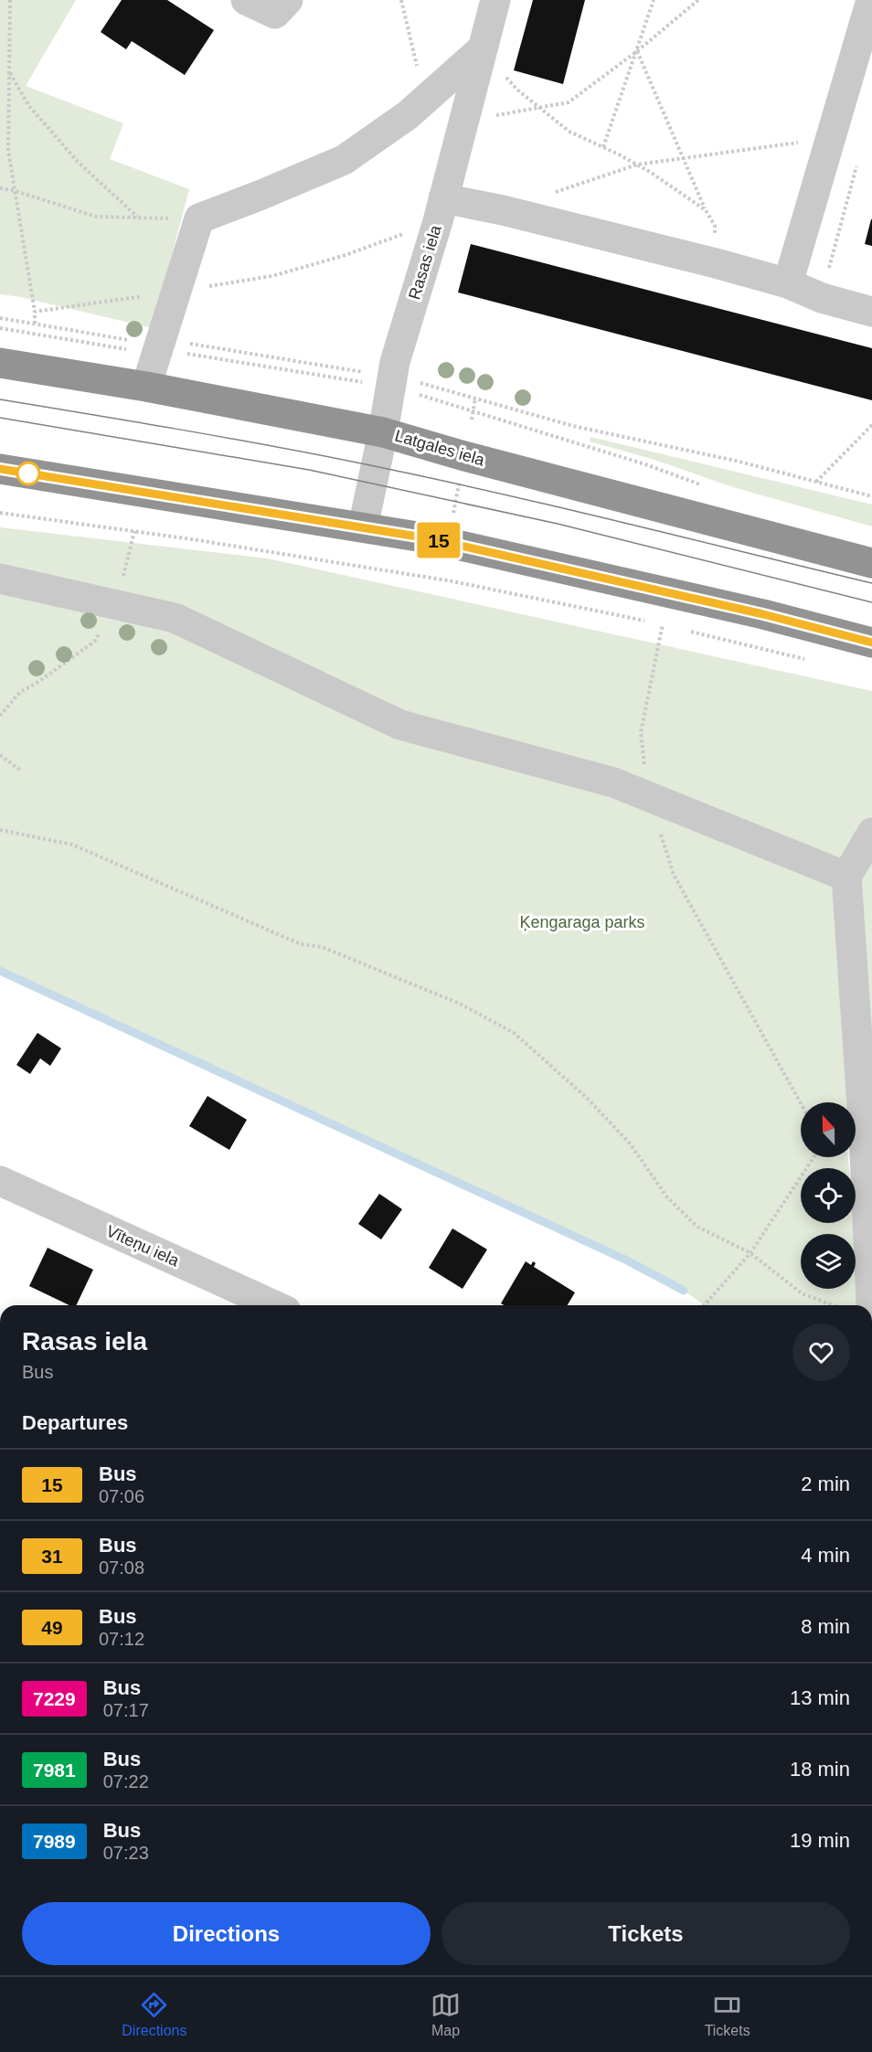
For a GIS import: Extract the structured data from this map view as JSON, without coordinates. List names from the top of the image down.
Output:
{
  "streets": {
    "highway": ["Latgales iela"],
    "street": ["Rasas iela", "Vīteņu iela"]
  },
  "crossings": [
    ["Rasas iela", "Latgales iela"]
  ],
  "parks": ["Ķengaraga parks"],
  "lines": ["bus line 15"],
  "north": "top",
  "page": {
    "on_map": "15",
    "heading": [
      ["Rasas iela", "Bus"],
      "Departures"
    ],
    "list": [
      {
        "mark": "15",
        "name": "Bus",
        "note": "07:06",
        "value": "2 min"
      },
      {
        "mark": "31",
        "name": "Bus",
        "note": "07:08",
        "value": "4 min"
      },
      {
        "mark": "49",
        "name": "Bus",
        "note": "07:12",
        "value": "8 min"
      },
      {
        "mark": "7229",
        "name": "Bus",
        "note": "07:17",
        "value": "13 min"
      },
      {
        "mark": "7981",
        "name": "Bus",
        "note": "07:22",
        "value": "18 min"
      },
      {
        "mark": "7989",
        "name": "Bus",
        "note": "07:23",
        "value": "19 min"
      }
    ],
    "buttons": ["Directions", "Tickets"],
    "tabs": ["Directions", "Map", "Tickets"]
  }
}
